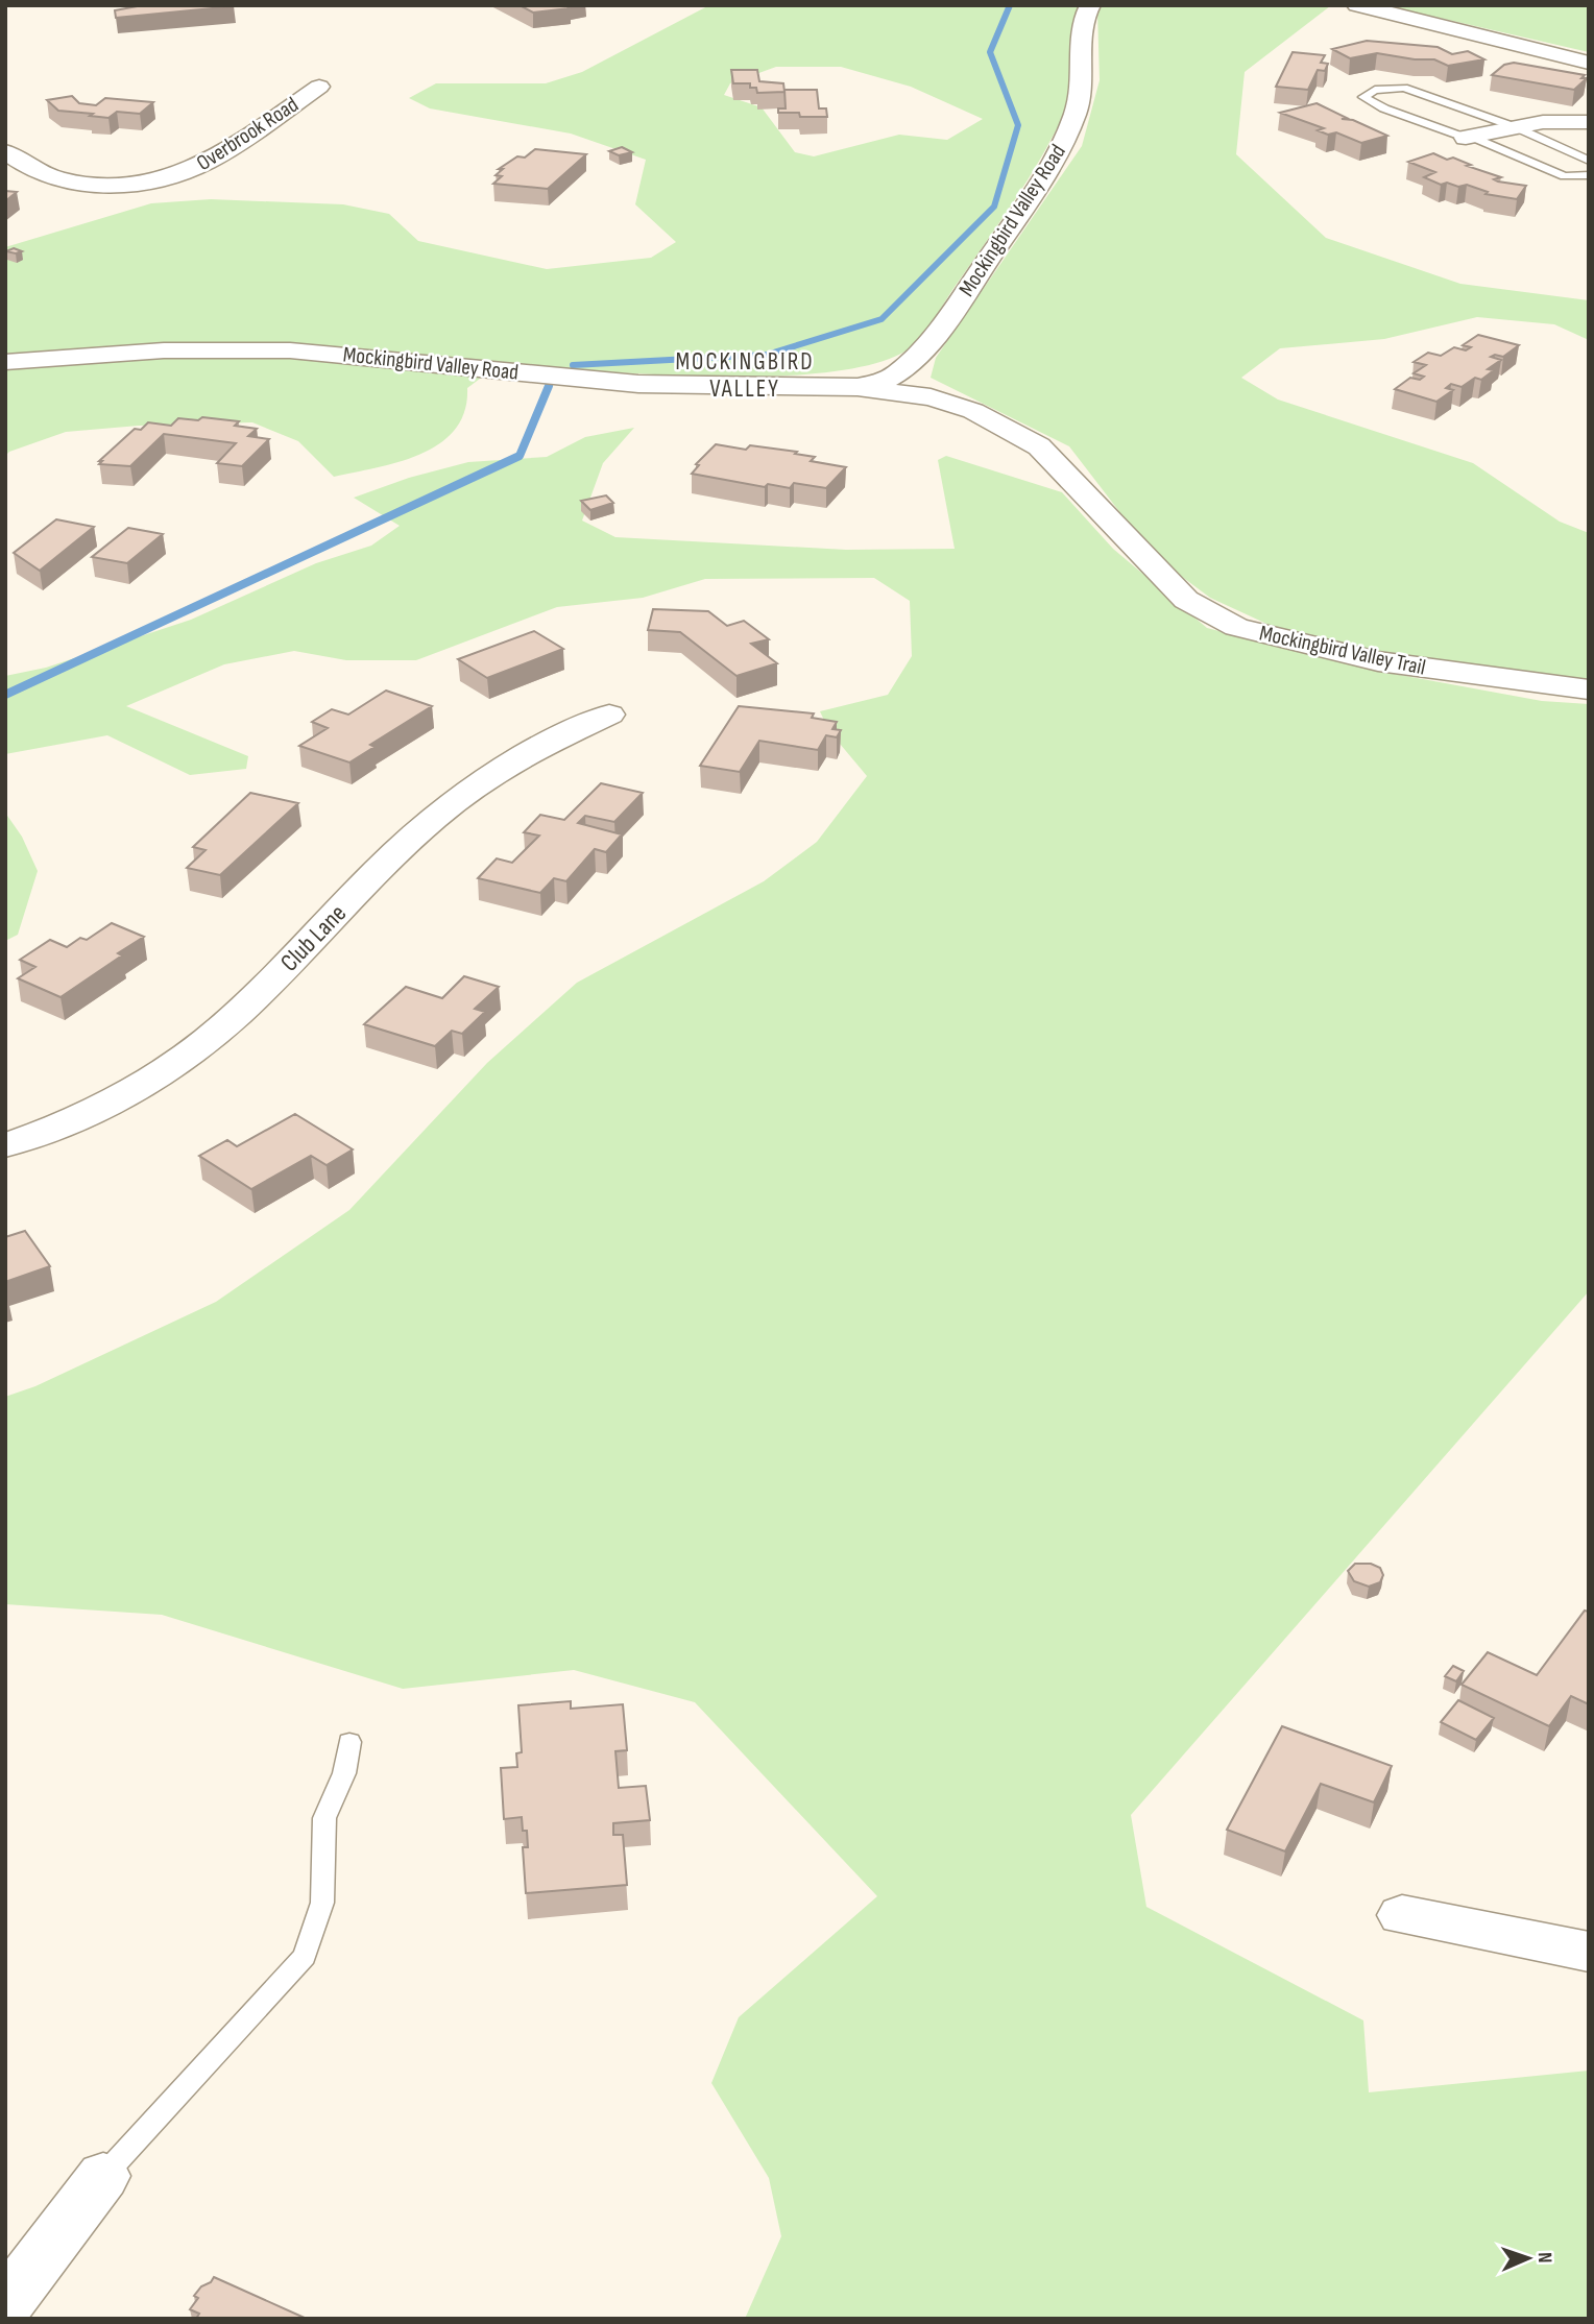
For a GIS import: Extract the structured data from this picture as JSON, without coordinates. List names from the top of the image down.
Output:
{
  "streets": {
    "street": [
      "Overbrook Road",
      "Mockingbird Valley Road",
      "Mockingbird Valley Trail",
      "Club Lane"
    ]
  },
  "crossings": [
    ["Mockingbird Valley Road", "Mockingbird Valley Trail"]
  ],
  "districts": ["MOCKINGBIRD VALLEY"],
  "north": "right"
}
